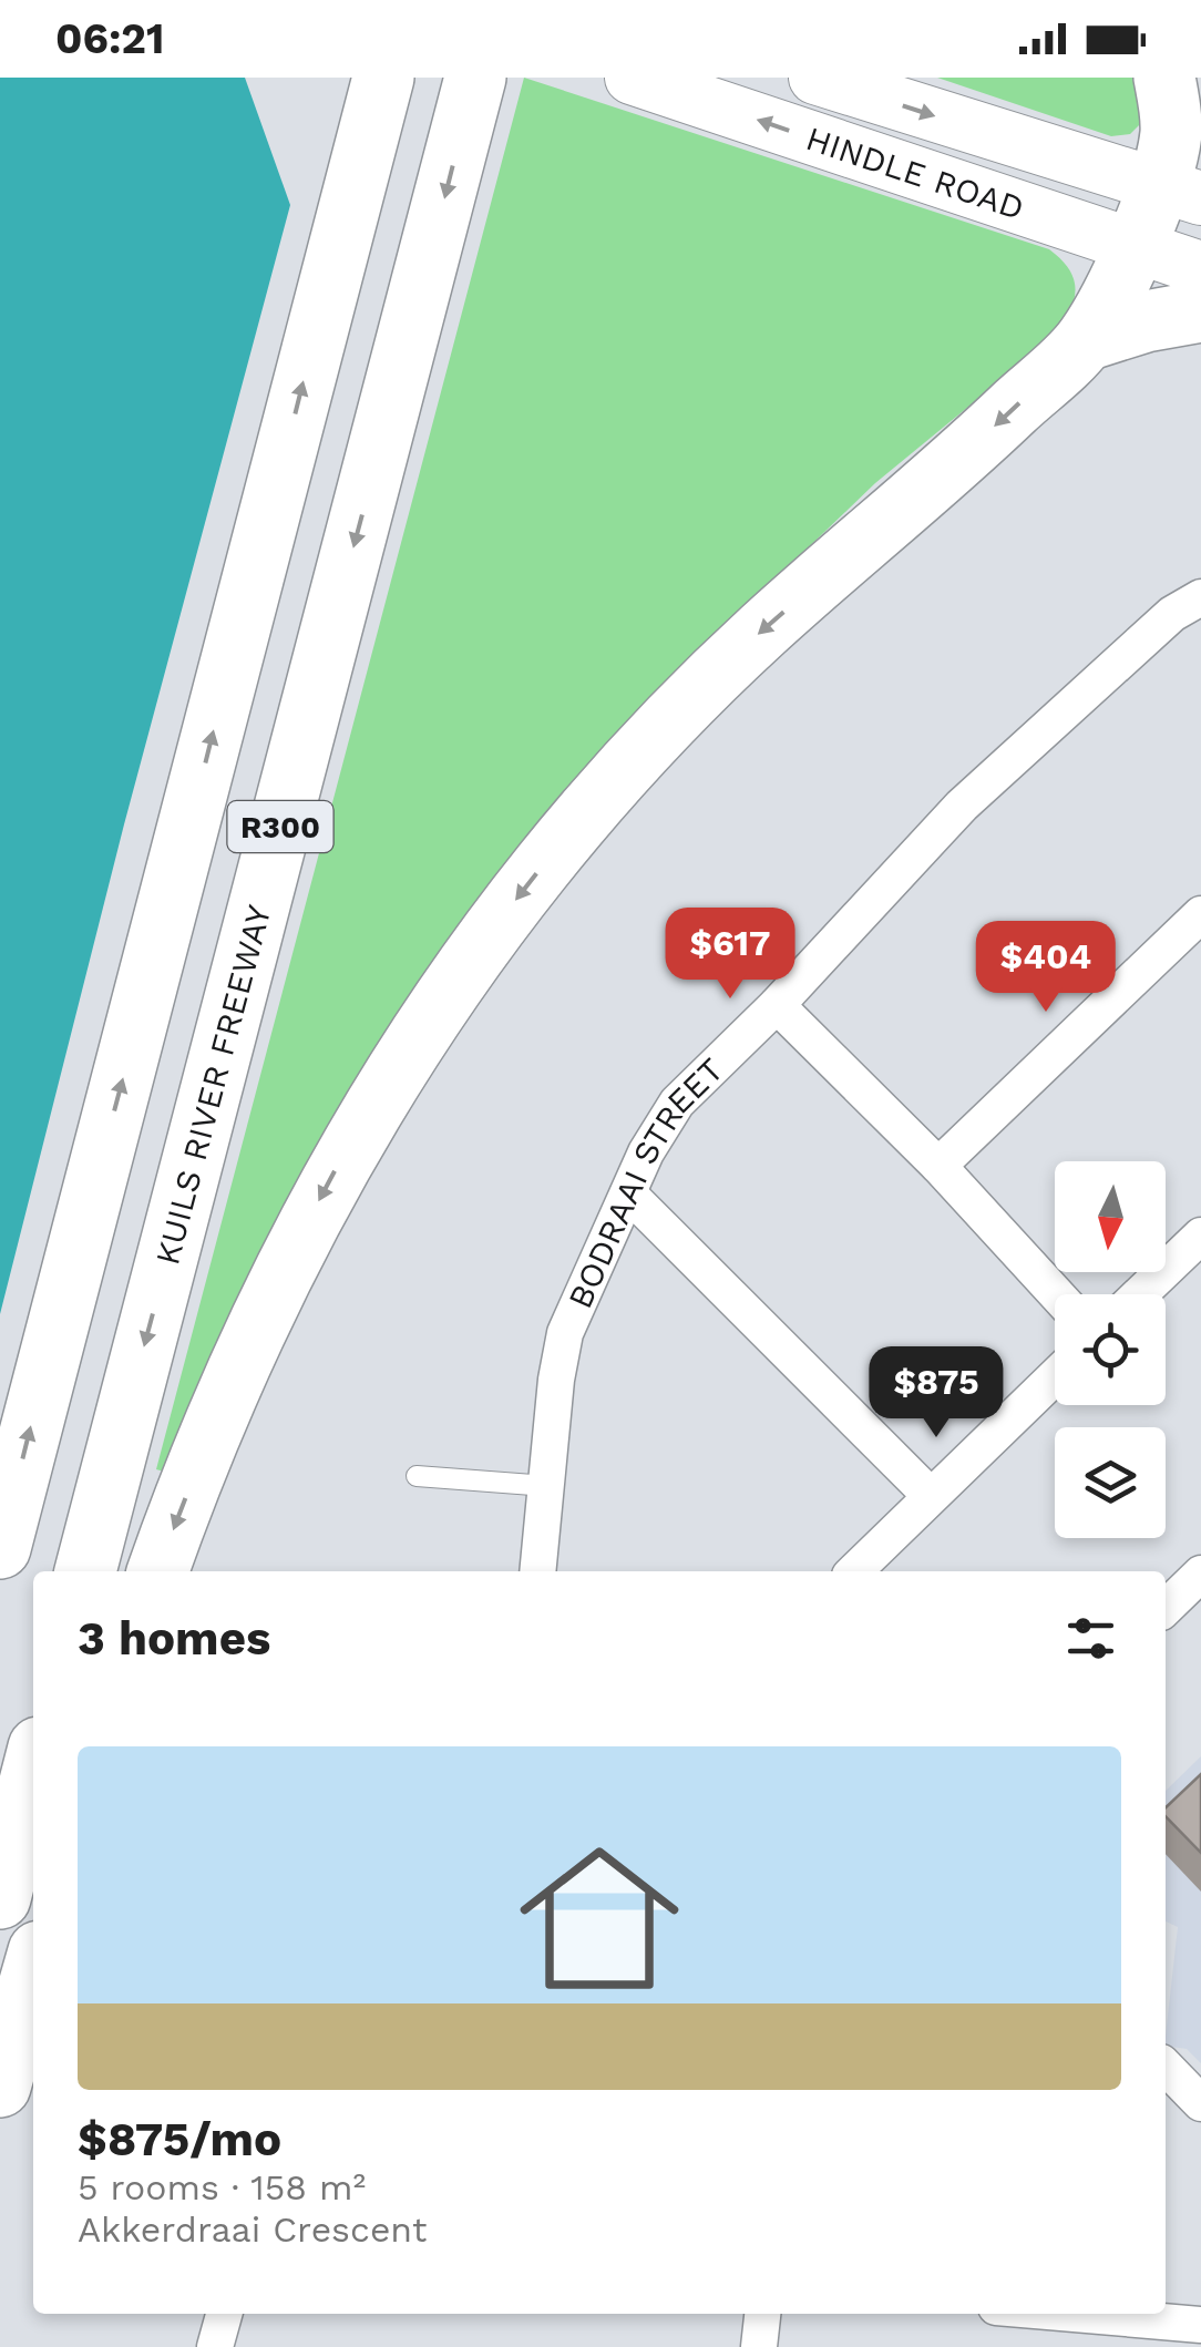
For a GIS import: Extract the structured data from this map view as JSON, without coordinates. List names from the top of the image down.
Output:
{
  "streets": {
    "highway": ["R300", "KUILS RIVER FREEWAY"],
    "main road": ["HINDLE ROAD"],
    "street": ["BODRAAI STREET"]
  },
  "north": "bottom",
  "page": {
    "status": "06:21",
    "price": ["$617", "$404", "$875"],
    "heading": "3 homes",
    "list": [
      {
        "name": "$875/mo",
        "note": "5 rooms · 158 m² · Akkerdraai Crescent"
      }
    ]
  }
}
